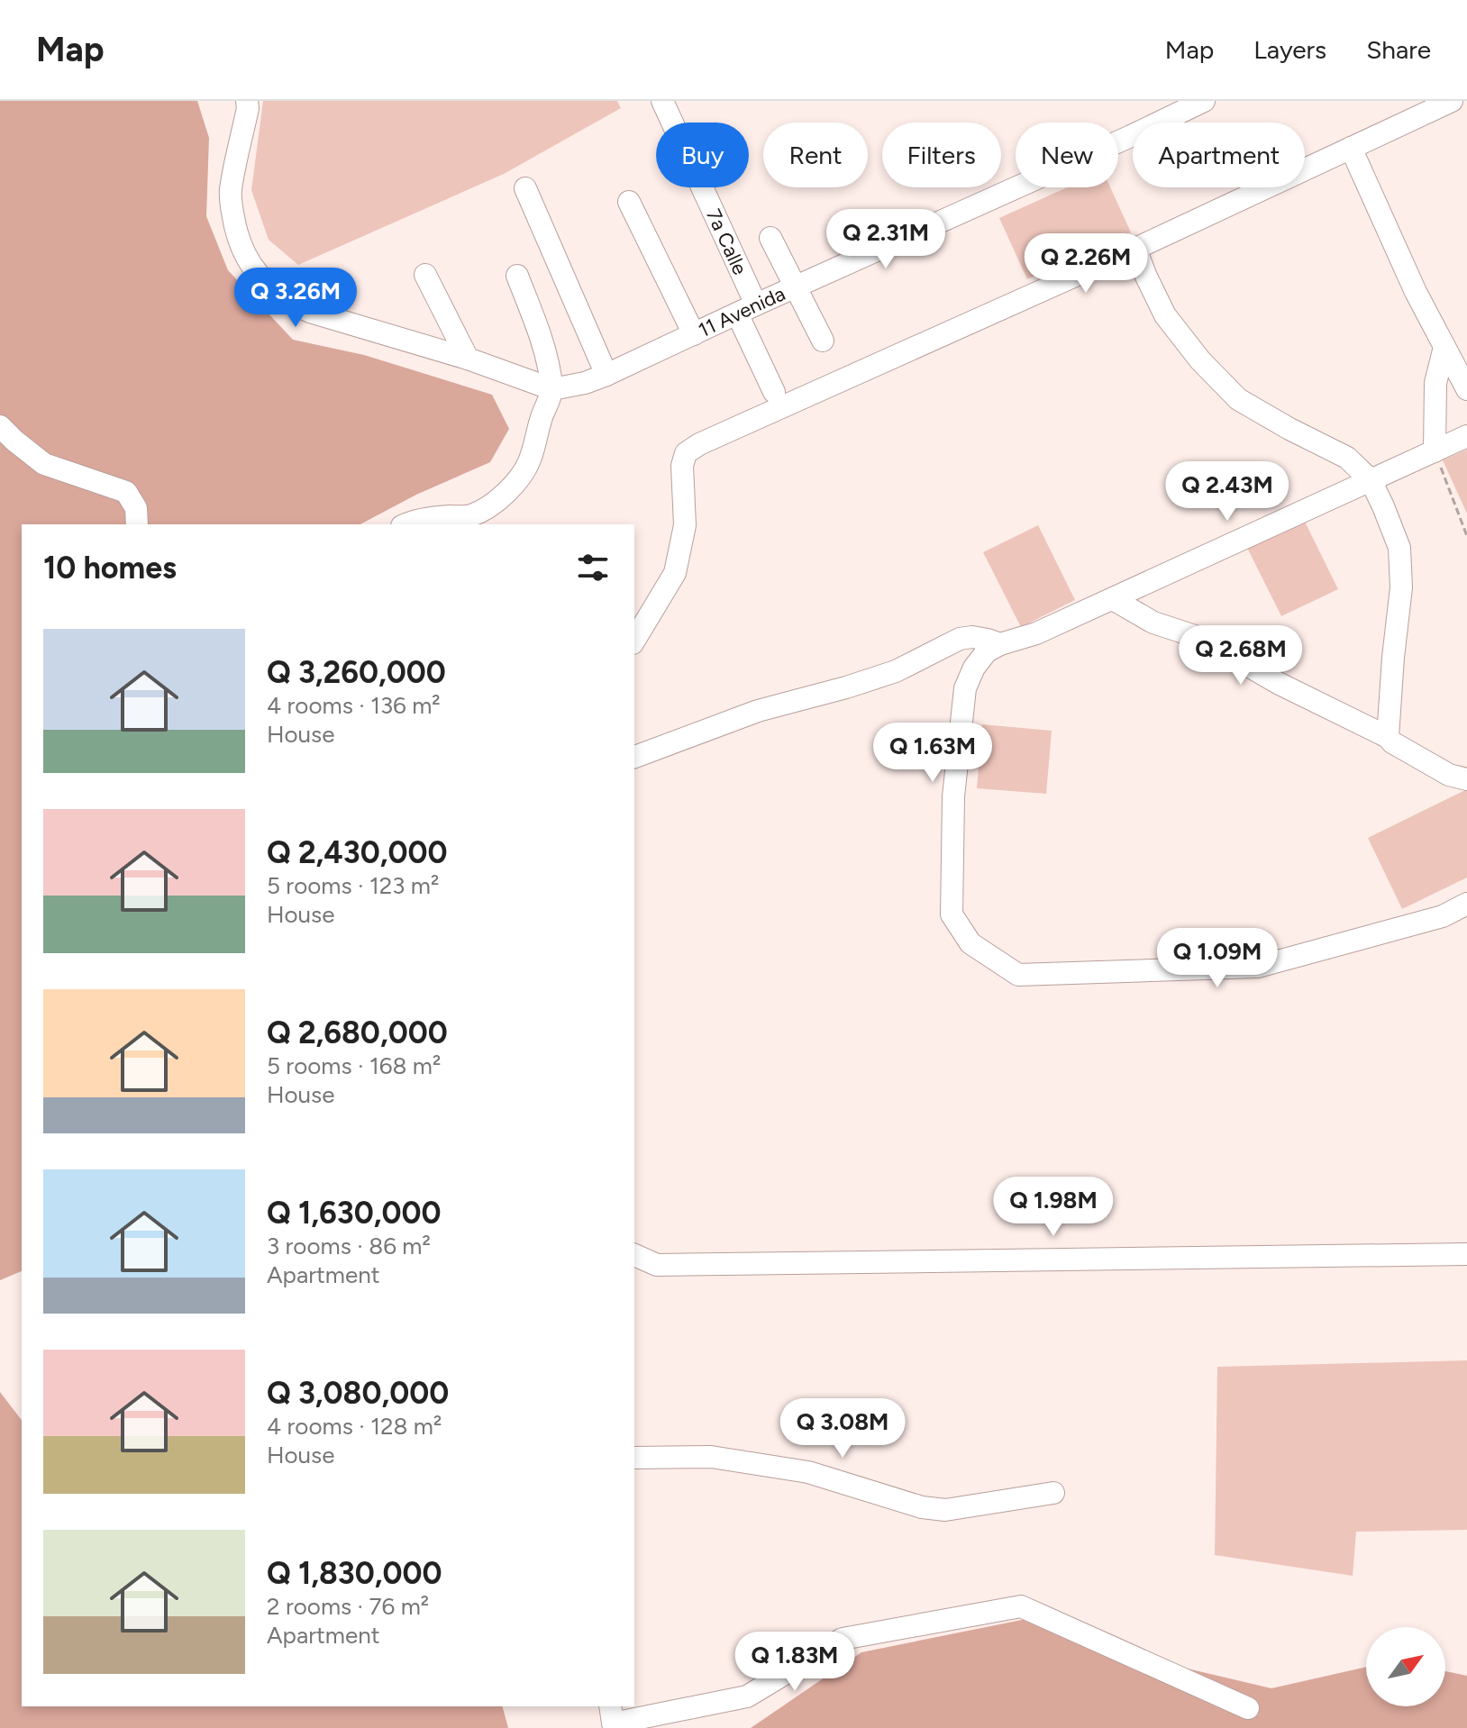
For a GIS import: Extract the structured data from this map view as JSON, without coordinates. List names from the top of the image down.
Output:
{
  "streets": {
    "street": ["7a Calle", "11 Avenida"]
  },
  "crossings": [
    ["7a Calle", "11 Avenida"]
  ],
  "north": "top right",
  "page": {
    "header": "Map",
    "nav": ["Map", "Layers", "Share"],
    "chip": [
      "Buy",
      "Rent",
      "Filters",
      "New",
      "Apartment"
    ],
    "price": [
      "Q 2.31M",
      "Q 2.26M",
      "Q 3.26M",
      "Q 2.43M",
      "Q 2.68M",
      "Q 1.63M",
      "Q 1.09M",
      "Q 1.98M",
      "Q 3.08M",
      "Q 1.83M"
    ],
    "heading": "10 homes",
    "list": [
      {
        "name": "Q 3,260,000",
        "note": "4 rooms · 136 m² · House"
      },
      {
        "name": "Q 2,430,000",
        "note": "5 rooms · 123 m² · House"
      },
      {
        "name": "Q 2,680,000",
        "note": "5 rooms · 168 m² · House"
      },
      {
        "name": "Q 1,630,000",
        "note": "3 rooms · 86 m² · Apartment"
      },
      {
        "name": "Q 3,080,000",
        "note": "4 rooms · 128 m² · House"
      },
      {
        "name": "Q 1,830,000",
        "note": "2 rooms · 76 m² · Apartment"
      }
    ]
  }
}
